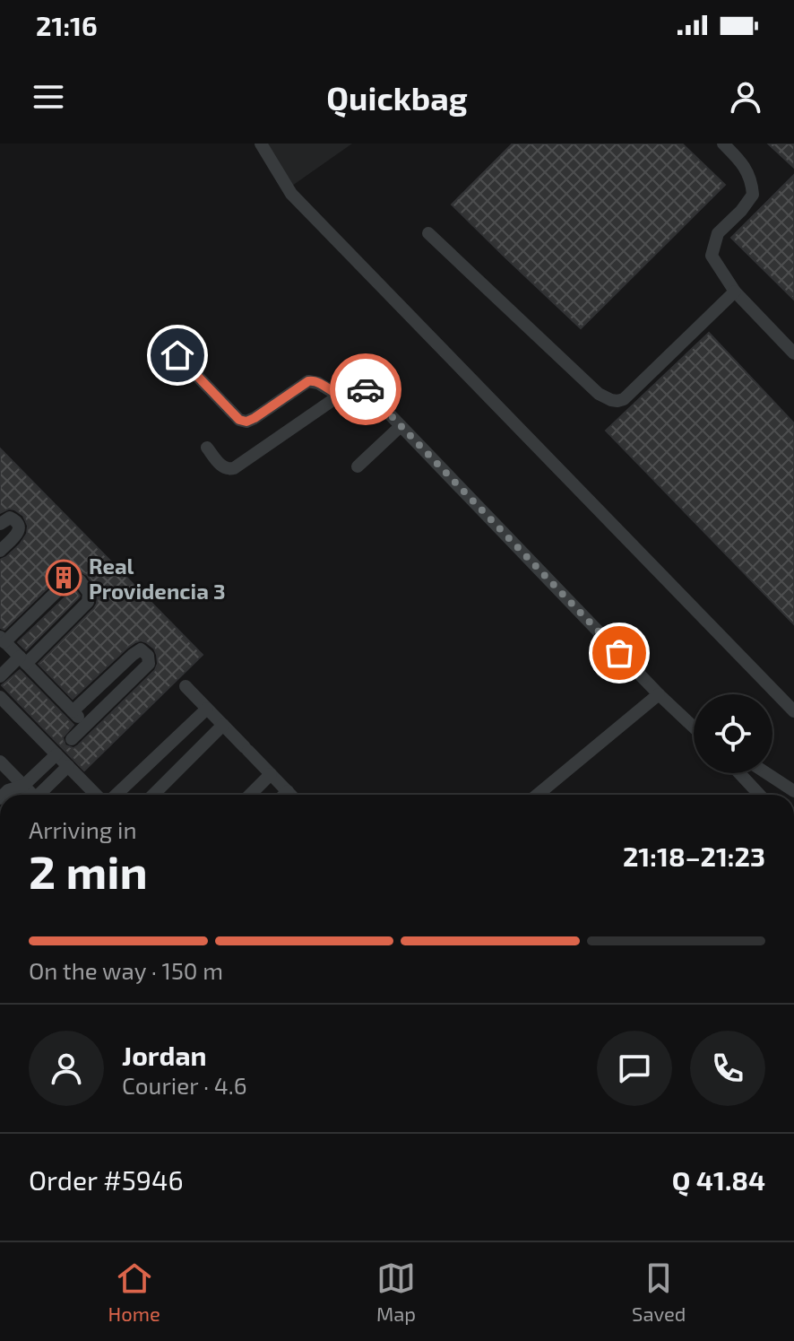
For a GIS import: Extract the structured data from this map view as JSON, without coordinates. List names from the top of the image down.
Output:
{
  "places": {
    "building": ["Real Providencia 3"]
  },
  "page": {
    "status": "21:16",
    "header": "Quickbag",
    "heading": ["2 min", "Arriving in", "21:18–21:23"],
    "panel": [
      "Jordan",
      "Courier · 4.6",
      "Order #5946",
      "Q 41.84"
    ],
    "bar": "On the way · 150 m",
    "tabs": ["Home", "Map", "Saved"]
  }
}
